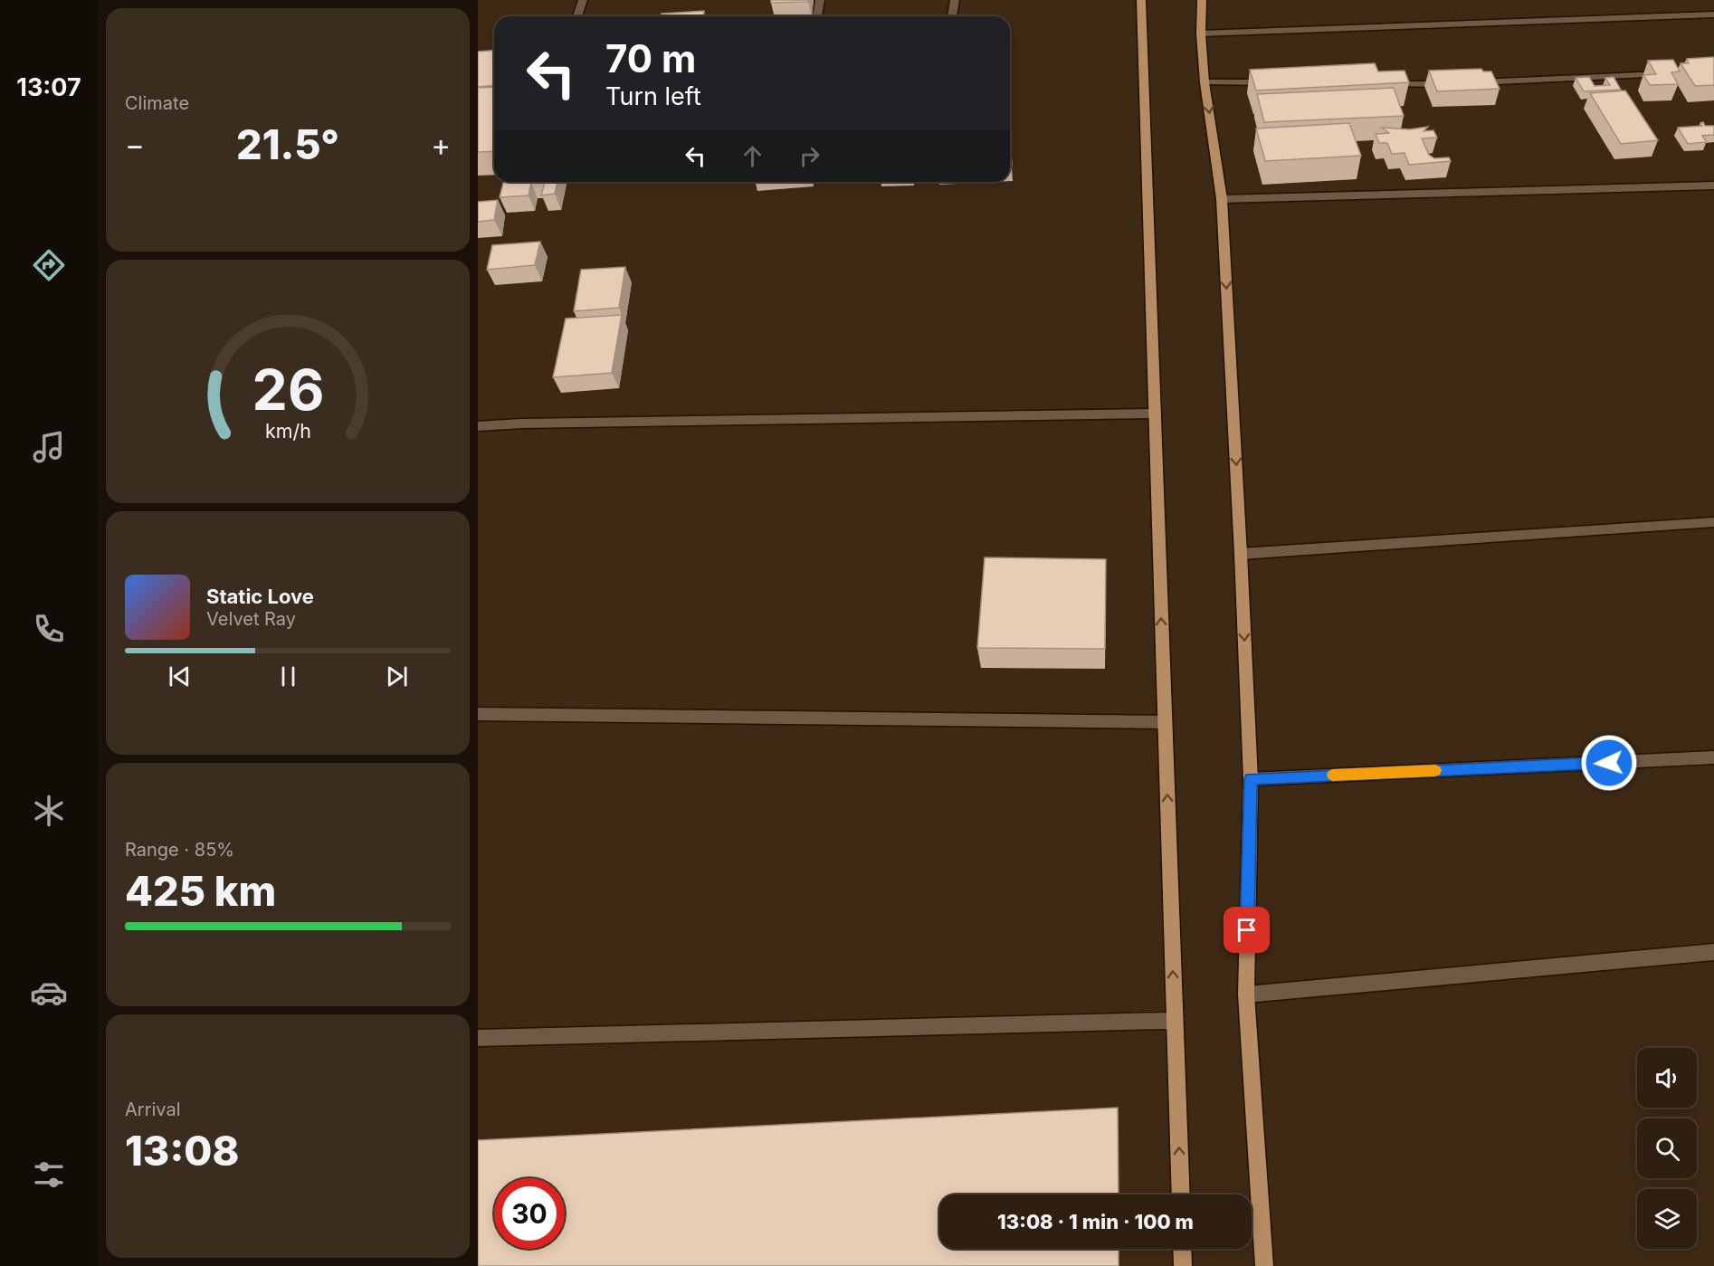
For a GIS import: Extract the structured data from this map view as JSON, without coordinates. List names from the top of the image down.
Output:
{
  "page": {
    "tabs": "13:07",
    "tile": [
      "Climate",
      ["Range · 85%", "425 km"],
      ["Arrival", "13:08"]
    ],
    "turn": ["70 m", "Turn left"],
    "heat": ["−", "21.5°", "+"],
    "song": ["Static Love", "Velvet Ray"],
    "limit": "30",
    "trip": "13:08 · 1 min · 100 m",
    "gauge": ["26", "km/h"]
  }
}
